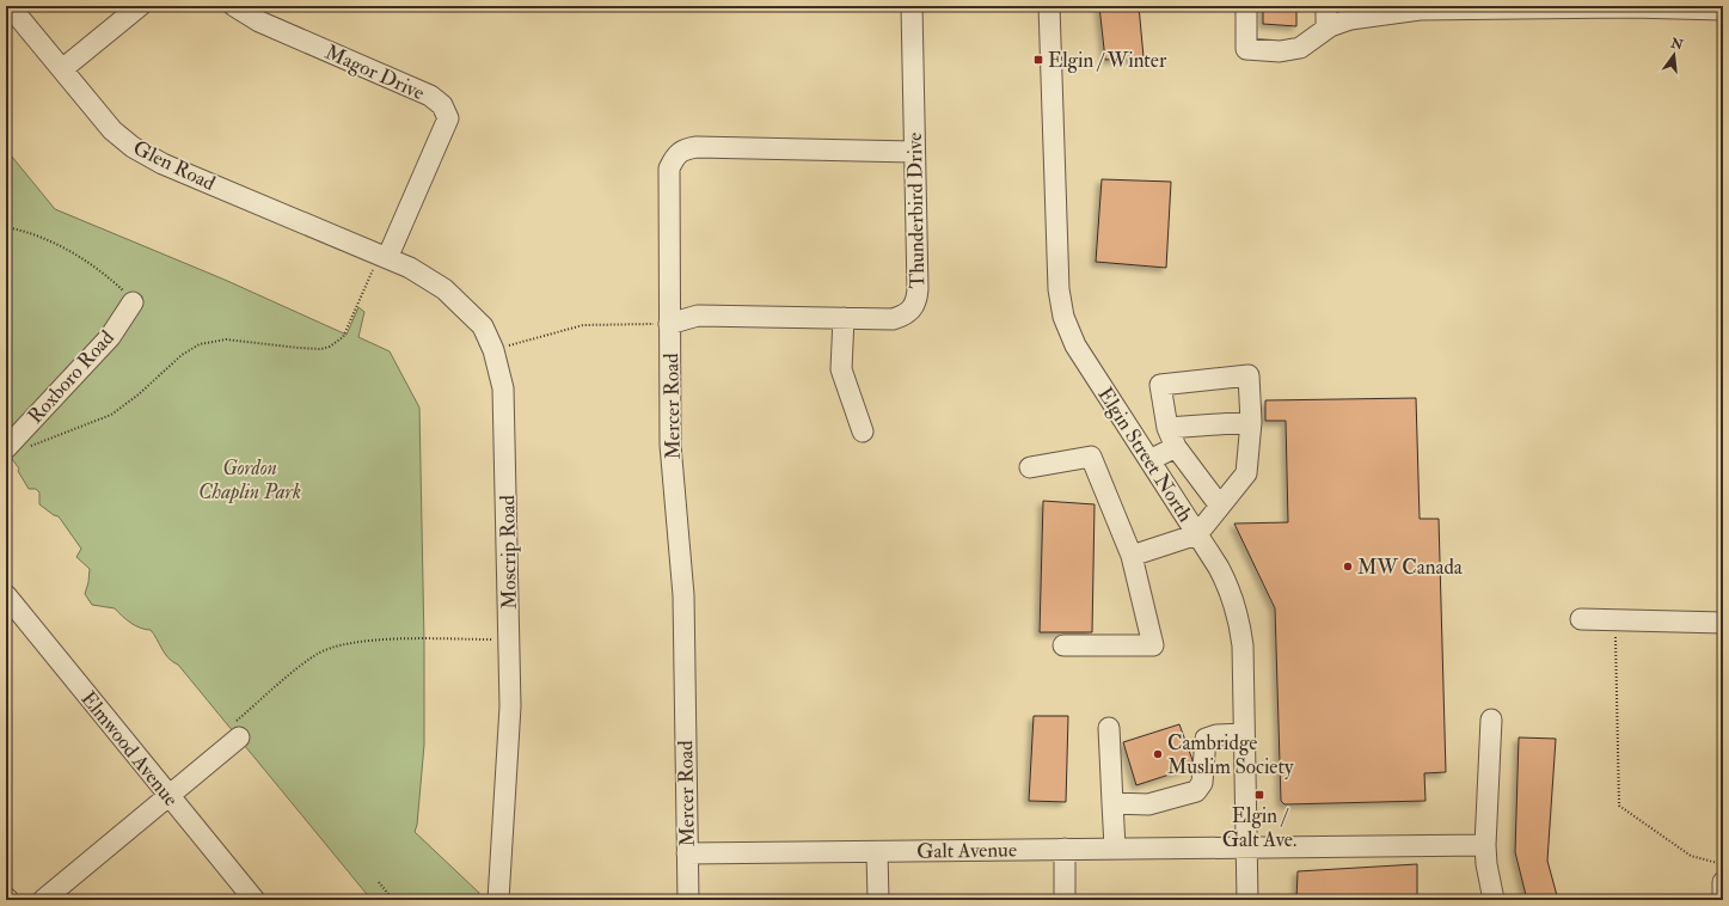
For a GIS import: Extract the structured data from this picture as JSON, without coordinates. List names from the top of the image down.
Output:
{
  "streets": {
    "street": [
      "Magor Drive",
      "Glen Road",
      "Thunderbird Drive",
      "Roxboro Road",
      "Mercer Road",
      "Elgin Street North",
      "Moscrip Road",
      "Elmwood Avenue",
      "Galt Avenue"
    ]
  },
  "crossings": [
    ["Magor Drive", "Glen Road"],
    ["Magor Drive", "Moscrip Road"],
    ["Glen Road", "Moscrip Road"],
    ["Thunderbird Drive", "Mercer Road"],
    ["Mercer Road", "Galt Avenue"],
    ["Elgin Street North", "Galt Avenue"]
  ],
  "parks": ["Gordon Chaplin Park"],
  "places": {
    "transit": ["Elgin / Winter", "Elgin / Galt Ave."],
    "other": ["MW Canada", "Cambridge Muslim Society"]
  },
  "north": "top"
}
